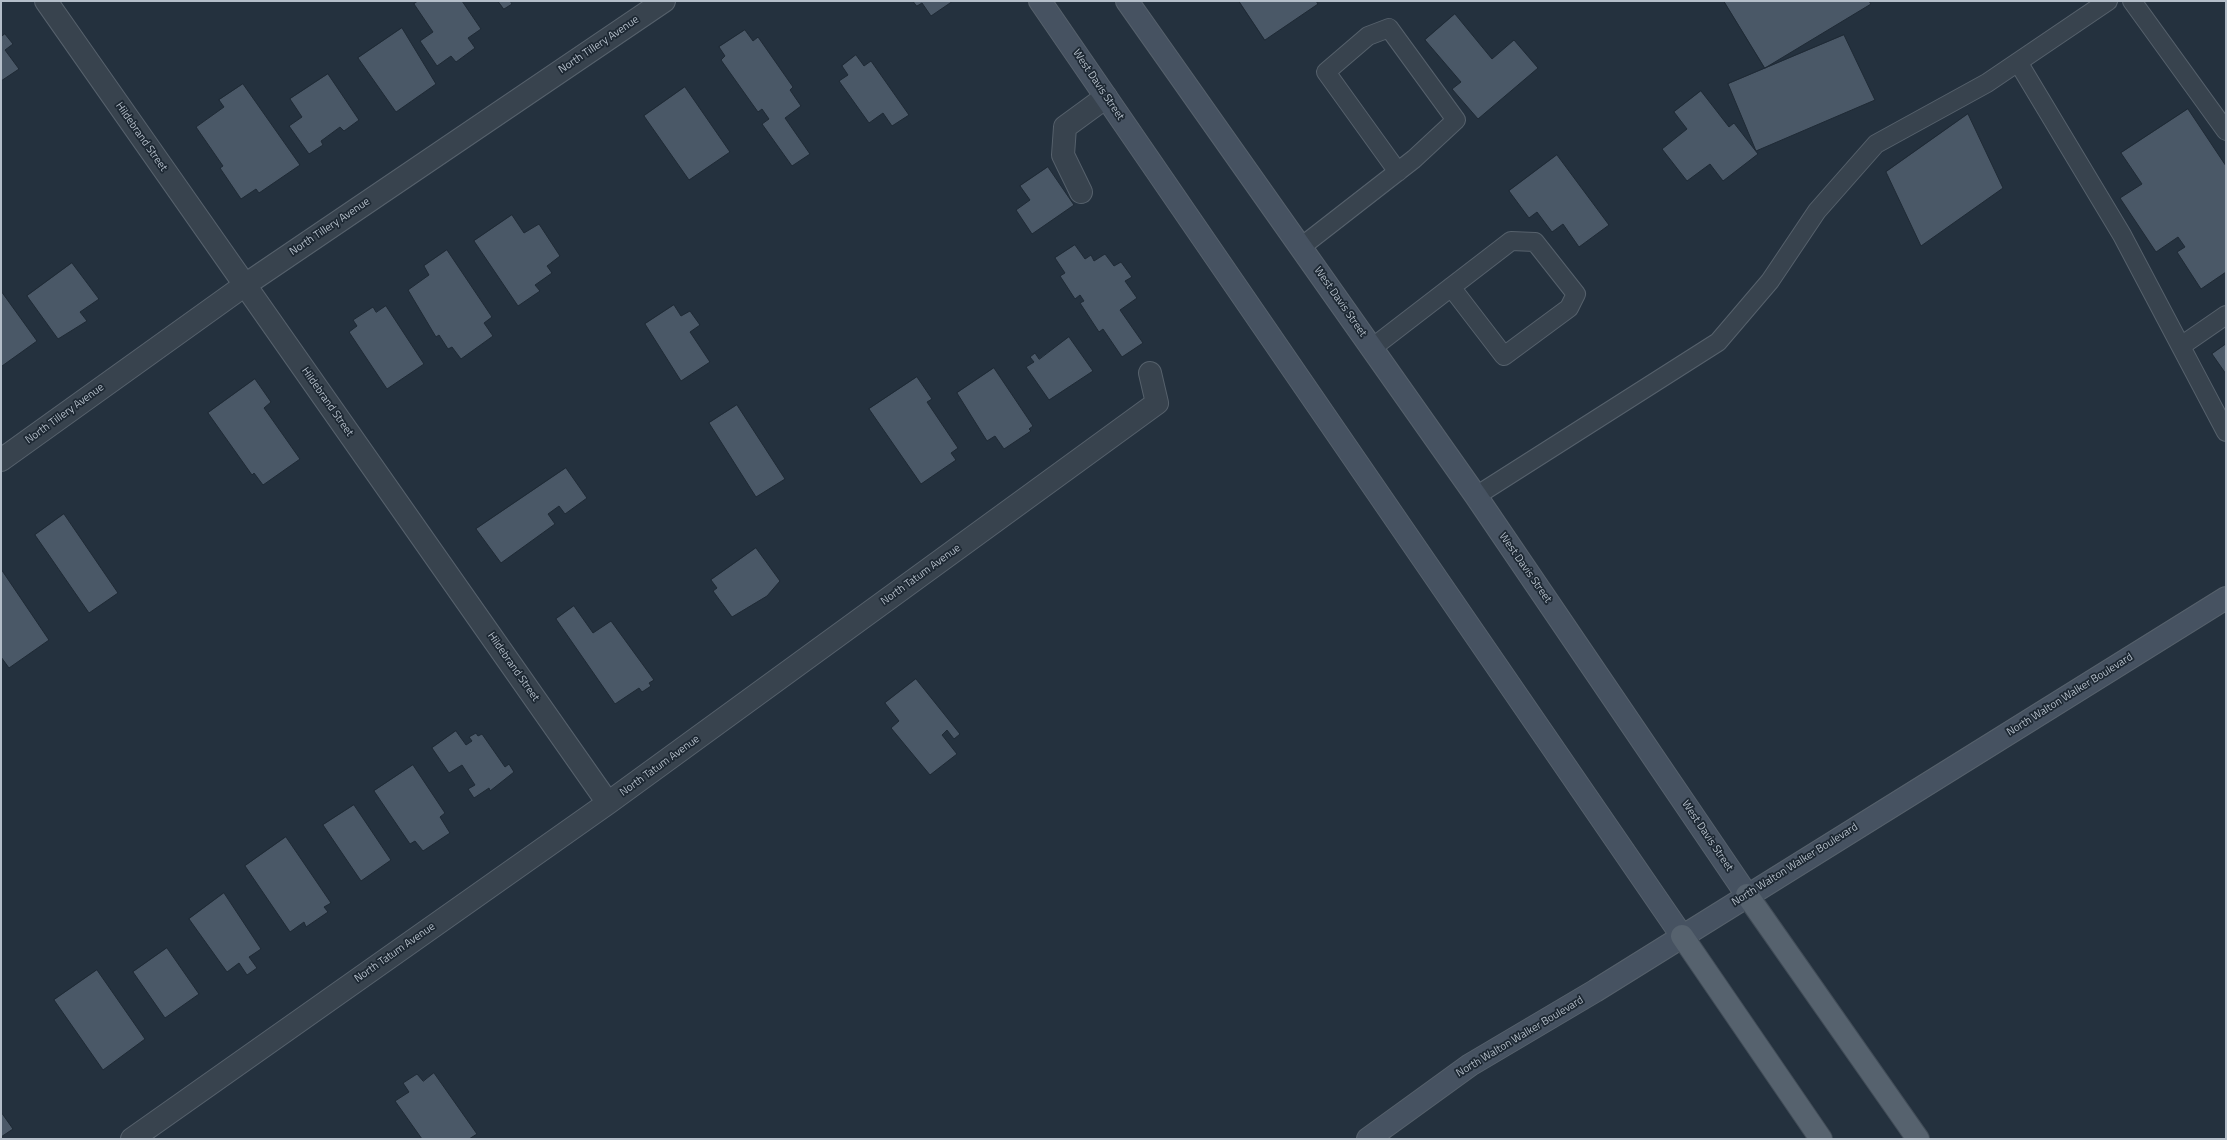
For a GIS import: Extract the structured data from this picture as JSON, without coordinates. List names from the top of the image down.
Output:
{
  "streets": {
    "main road": ["West Davis Street", "North Walton Walker Boulevard"],
    "street": ["North Tillery Avenue", "Hildebrand Street", "North Tatum Avenue"]
  },
  "crossings": [
    ["North Tillery Avenue", "Hildebrand Street"],
    ["West Davis Street", "North Walton Walker Boulevard"],
    ["Hildebrand Street", "North Tatum Avenue"]
  ]
}
